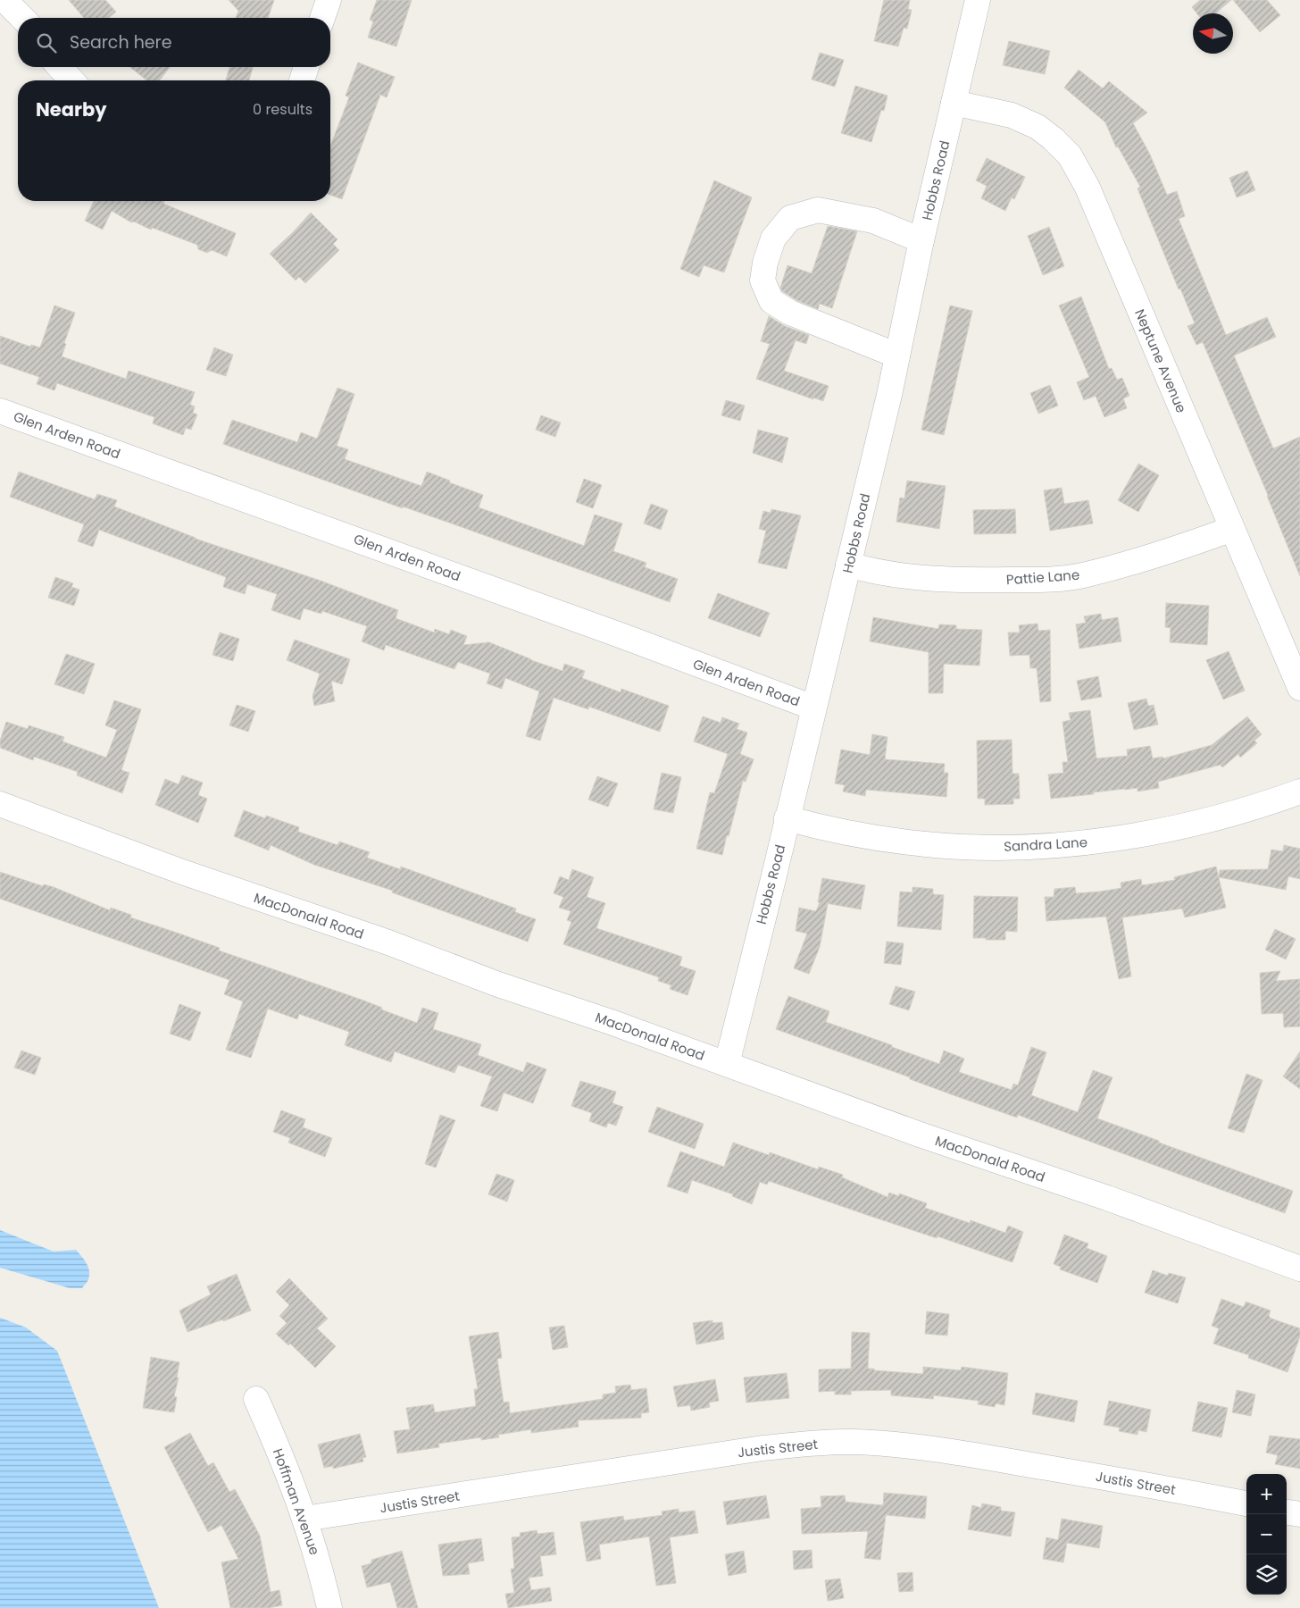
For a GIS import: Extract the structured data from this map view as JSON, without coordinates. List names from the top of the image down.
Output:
{
  "streets": {
    "street": [
      "Hobbs Road",
      "Neptune Avenue",
      "Glen Arden Road",
      "Pattie Lane",
      "Sandra Lane",
      "MacDonald Road",
      "Justis Street",
      "Hoffman Avenue"
    ]
  },
  "crossings": [
    ["Hobbs Road", "Neptune Avenue"],
    ["Hobbs Road", "Glen Arden Road"],
    ["Hobbs Road", "Pattie Lane"],
    ["Hobbs Road", "Sandra Lane"],
    ["Hobbs Road", "MacDonald Road"],
    ["Neptune Avenue", "Pattie Lane"],
    ["Justis Street", "Hoffman Avenue"]
  ],
  "north": "left",
  "page": {
    "search": "Search here",
    "heading": ["Nearby", "0 results"],
    "map_buttons": ["+", "−"]
  }
}
